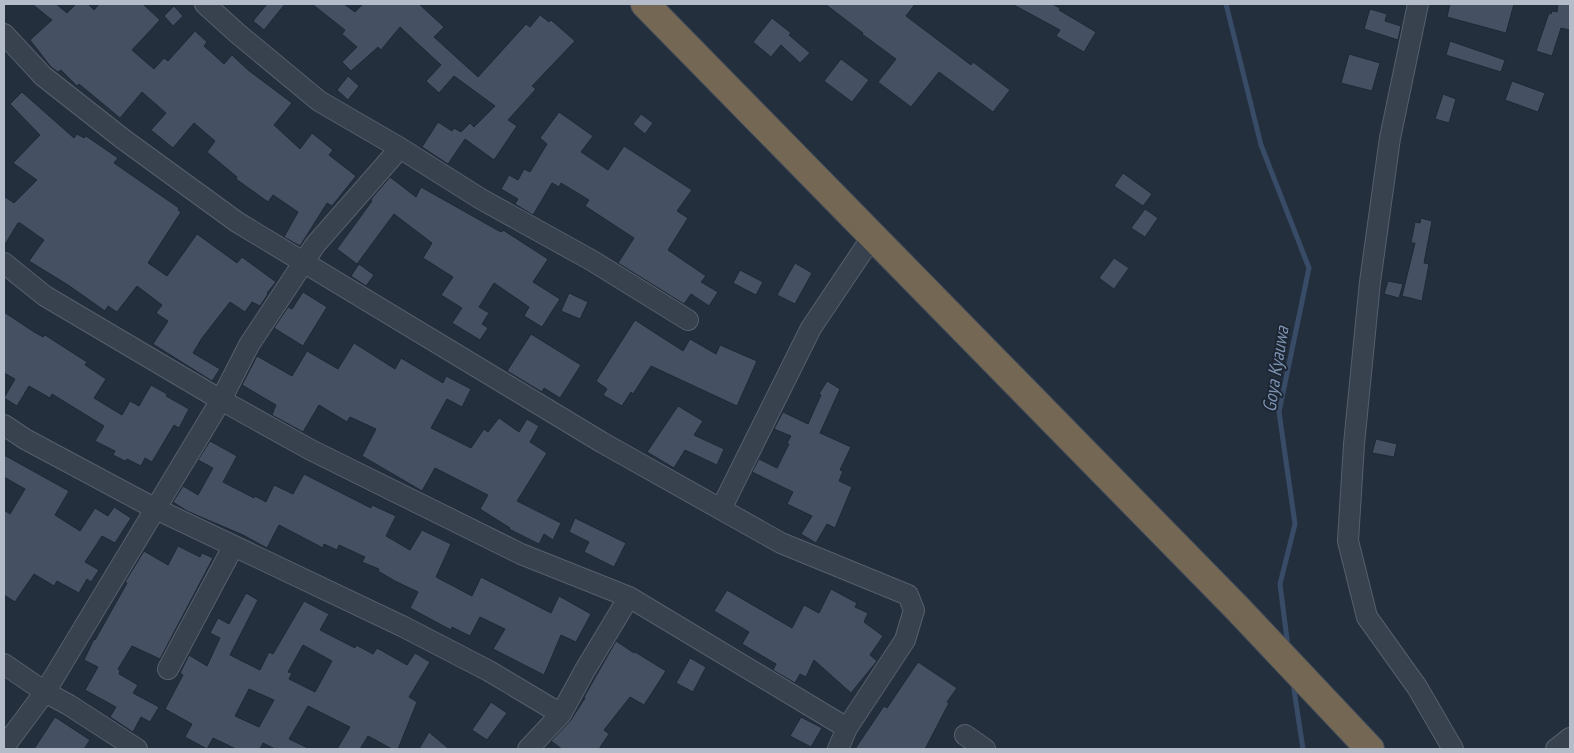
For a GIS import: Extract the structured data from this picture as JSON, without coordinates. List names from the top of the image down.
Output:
{
  "water": ["Goya Kyauwa"]
}
